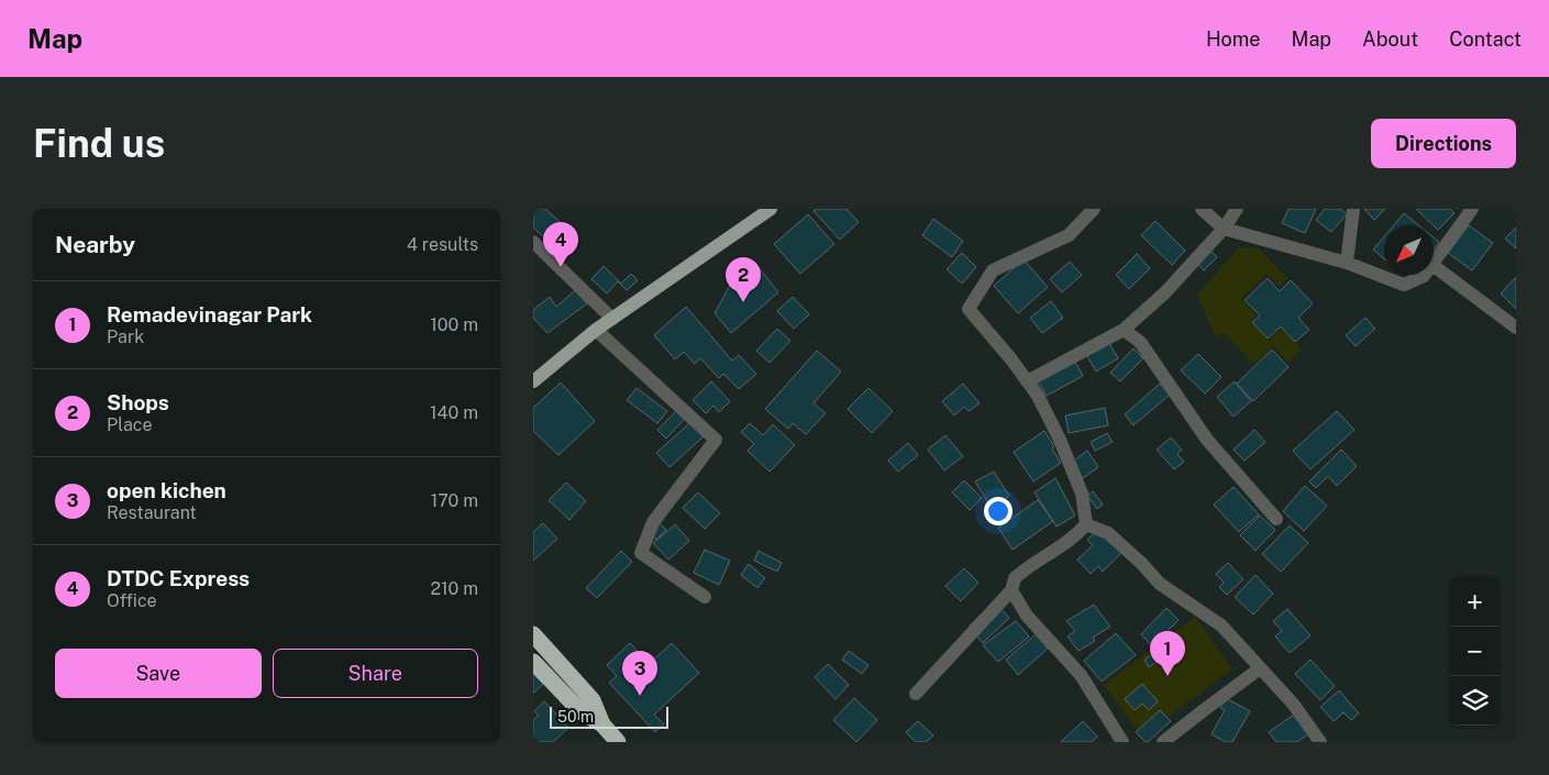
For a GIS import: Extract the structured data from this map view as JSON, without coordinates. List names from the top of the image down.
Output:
{
  "scale_bar": "50 m",
  "north": "bottom left",
  "page": {
    "header": "Map",
    "nav": [
      "Home",
      "Map",
      "About",
      "Contact"
    ],
    "buttons": [
      "Directions",
      ["Save", "Share"]
    ],
    "title": "Find us",
    "heading": ["Nearby", "4 results"],
    "pins": [
      "4",
      "2",
      "1",
      "3"
    ],
    "list": [
      {
        "mark": "1",
        "name": "Remadevinagar Park",
        "note": "Park",
        "value": "100 m"
      },
      {
        "mark": "2",
        "name": "Shops",
        "note": "Place",
        "value": "140 m"
      },
      {
        "mark": "3",
        "name": "open kichen",
        "note": "Restaurant",
        "value": "170 m"
      },
      {
        "mark": "4",
        "name": "DTDC Express",
        "note": "Office",
        "value": "210 m"
      }
    ],
    "map_buttons": ["+", "−"],
    "scale": "50 m"
  }
}
